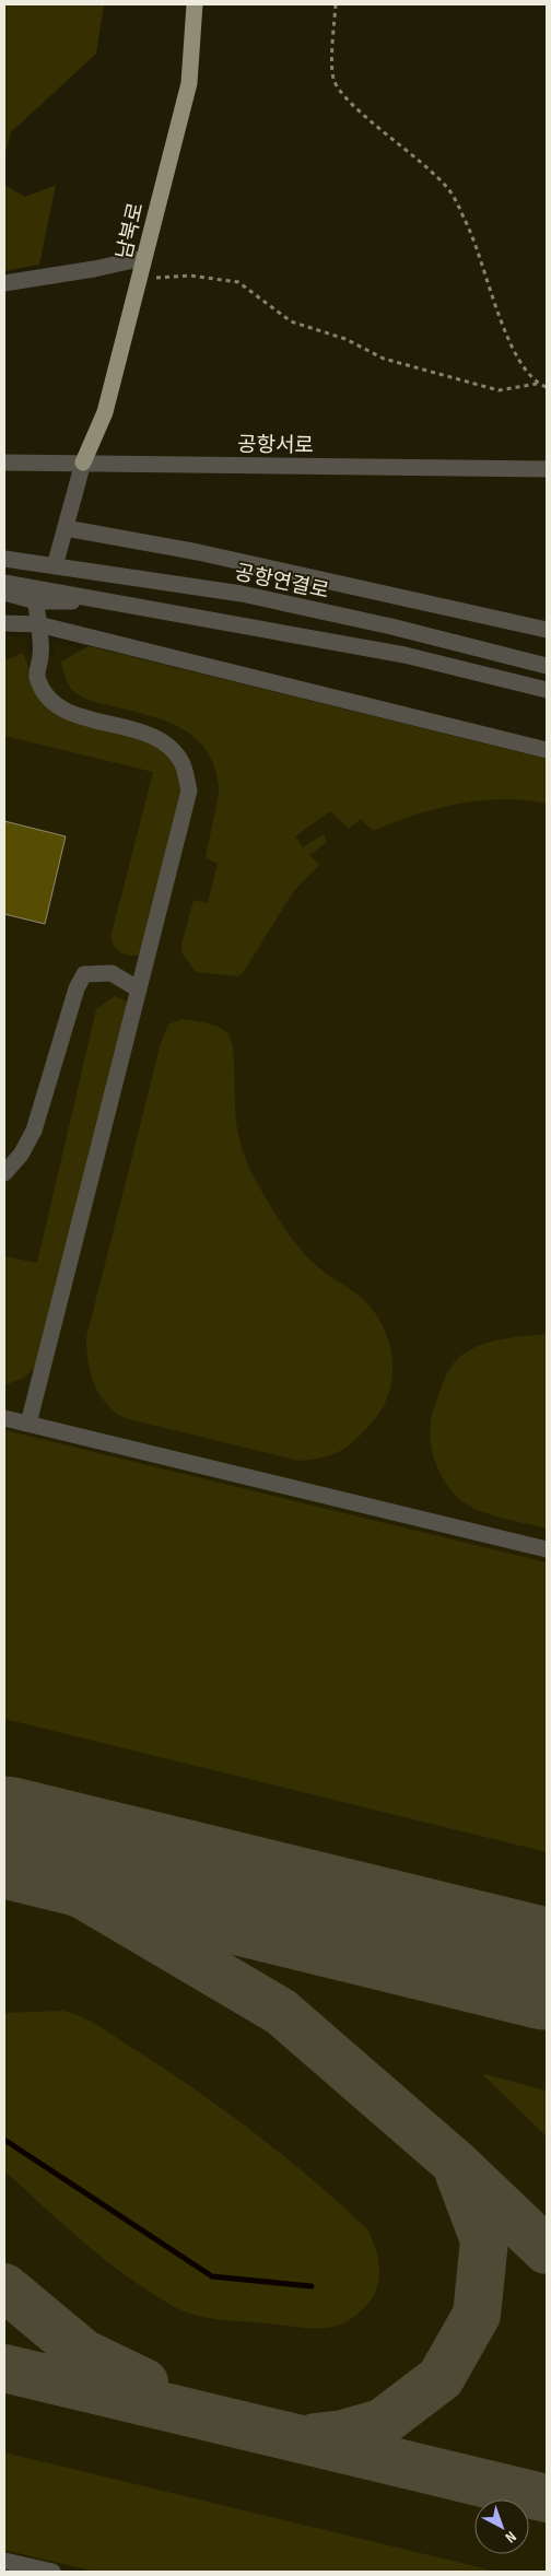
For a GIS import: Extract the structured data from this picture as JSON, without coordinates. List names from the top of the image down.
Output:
{
  "streets": {
    "main road": ["남북로"],
    "street": ["공항서로", "공항연결로"]
  },
  "crossings": [
    ["남북로", "공항서로"]
  ],
  "north": "bottom right"
}
